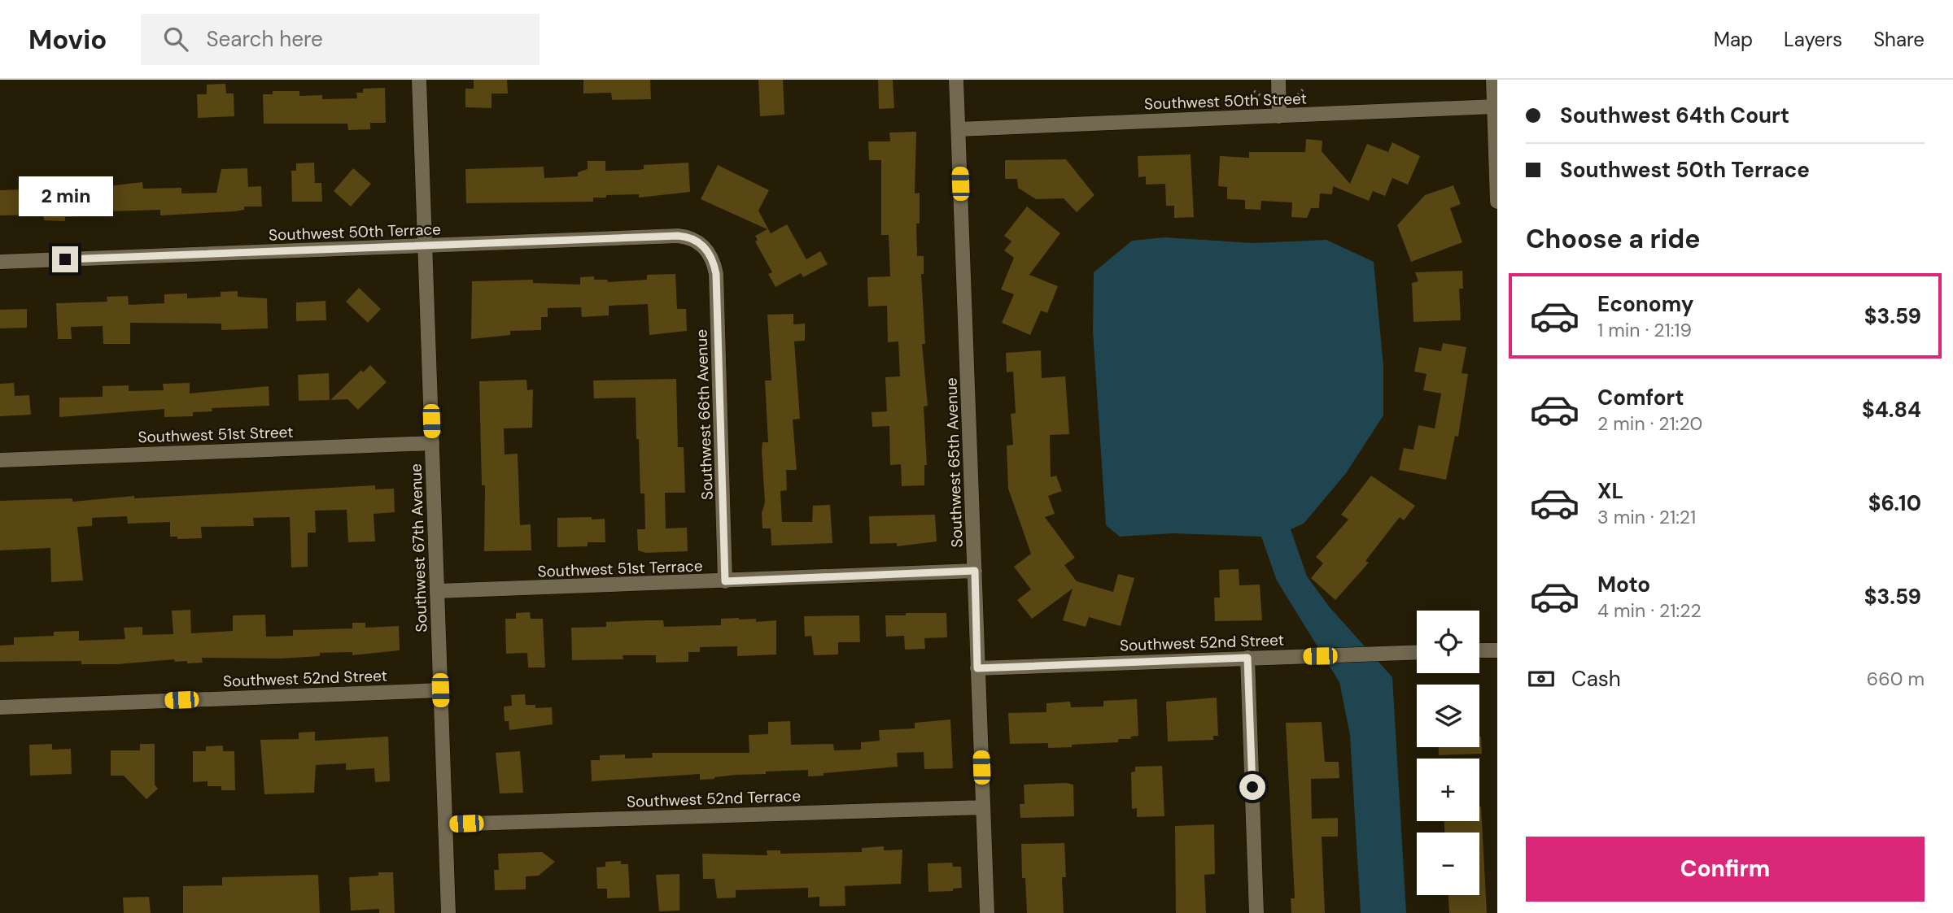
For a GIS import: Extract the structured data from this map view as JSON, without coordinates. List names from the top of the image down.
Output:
{
  "streets": {
    "street": [
      "Southwest 50th Street",
      "Southwest 50th Terrace",
      "Southwest 66th Avenue",
      "Southwest 51st Street",
      "Southwest 65th Avenue",
      "Southwest 67th Avenue",
      "Southwest 51st Terrace",
      "Southwest 52nd Street",
      "Southwest 52nd Terrace"
    ]
  },
  "crossings": [
    ["Southwest 50th Street", "Southwest 65th Avenue"],
    ["Southwest 50th Terrace", "Southwest 66th Avenue"],
    ["Southwest 50th Terrace", "Southwest 67th Avenue"],
    ["Southwest 66th Avenue", "Southwest 51st Terrace"],
    ["Southwest 51st Street", "Southwest 67th Avenue"],
    ["Southwest 65th Avenue", "Southwest 51st Terrace"],
    ["Southwest 65th Avenue", "Southwest 52nd Street"],
    ["Southwest 65th Avenue", "Southwest 52nd Terrace"],
    ["Southwest 67th Avenue", "Southwest 51st Terrace"],
    ["Southwest 67th Avenue", "Southwest 52nd Street"],
    ["Southwest 67th Avenue", "Southwest 52nd Terrace"]
  ],
  "page": {
    "header": "Movio",
    "search": "Search here",
    "nav": ["Map", "Layers", "Share"],
    "banner": ["Southwest 64th Court", "Southwest 50th Terrace"],
    "bubble": "2 min",
    "heading": "Choose a ride",
    "list": [
      {
        "name": "Economy",
        "note": "1 min · 21:19",
        "value": "$3.59"
      },
      {
        "name": "Comfort",
        "note": "2 min · 21:20",
        "value": "$4.84"
      },
      {
        "name": "XL",
        "note": "3 min · 21:21",
        "value": "$6.10"
      },
      {
        "name": "Moto",
        "note": "4 min · 21:22",
        "value": "$3.59"
      }
    ],
    "map_buttons": ["+", "−"],
    "pay": ["Cash", "660 m"],
    "buttons": "Confirm"
  }
}
